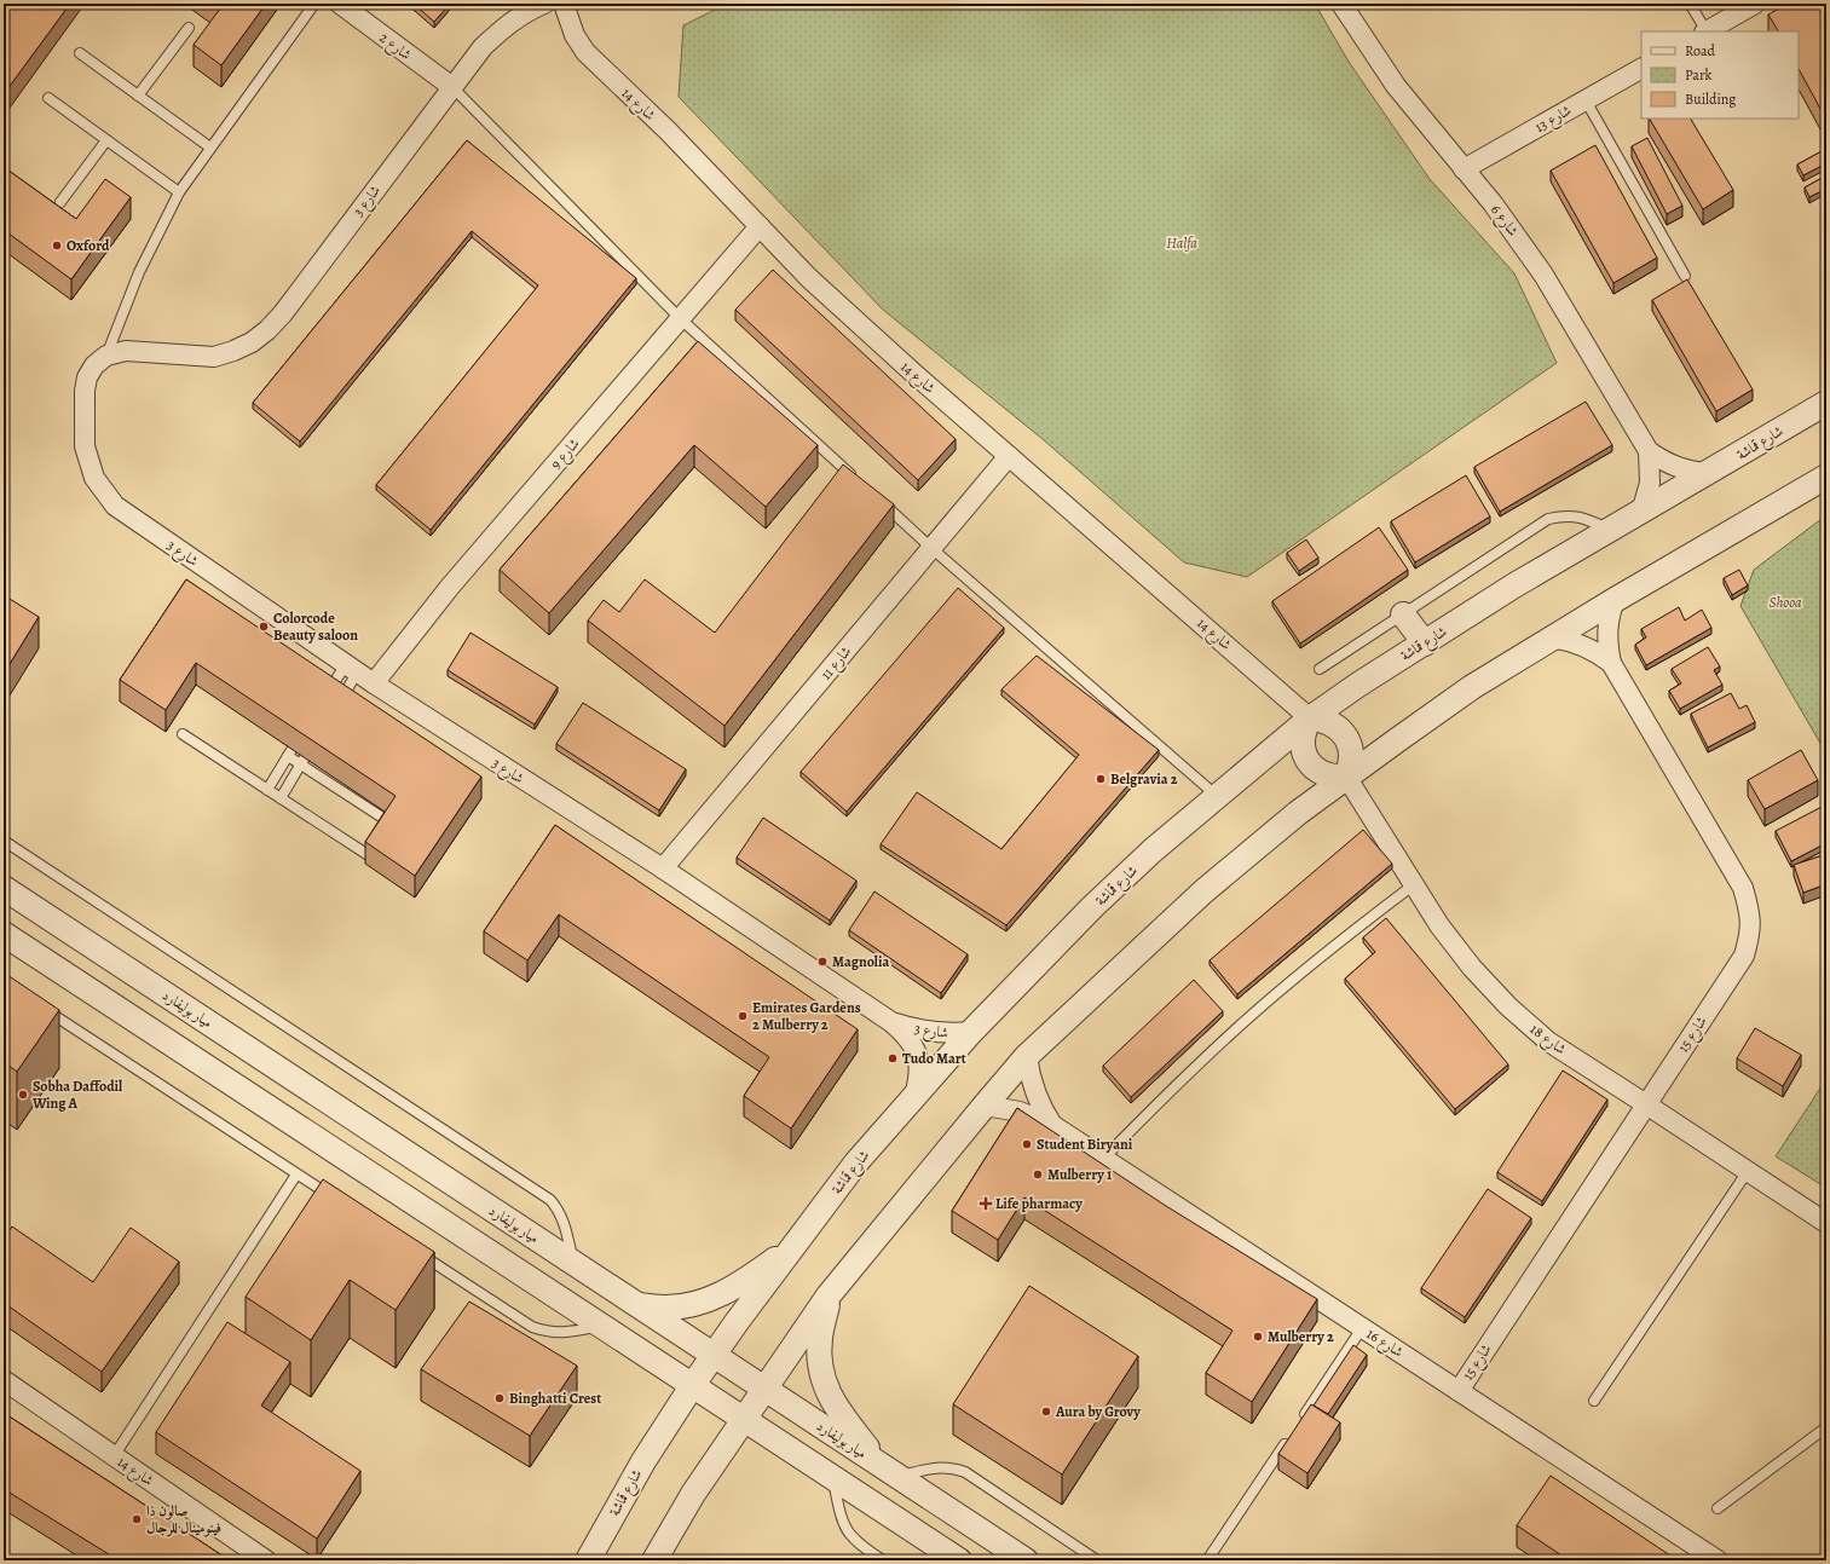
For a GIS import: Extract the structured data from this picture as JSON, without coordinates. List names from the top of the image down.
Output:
{
  "streets": {
    "street": [
      "شارع 2",
      "شارع 14",
      "شارع 13",
      "شارع 3",
      "شارع 6",
      "شارع قماشة",
      "شارع 9",
      "شارع 11",
      "ميار بوليفارد",
      "شارع 15",
      "شارع 18",
      "شارع 16"
    ]
  },
  "crossings": [
    ["شارع 2", "شارع 3"],
    ["شارع 14", "شارع قماشة"],
    ["شارع 14", "شارع 9"],
    ["شارع 14", "شارع 11"],
    ["شارع 14", "شارع 18"],
    ["شارع 13", "شارع 6"],
    ["شارع 3", "شارع قماشة"],
    ["شارع 3", "شارع 9"],
    ["شارع 3", "شارع 11"],
    ["شارع 6", "شارع قماشة"],
    ["شارع قماشة", "ميار بوليفارد"],
    ["شارع قماشة", "شارع 18"],
    ["شارع 15", "شارع 18"],
    ["شارع 15", "شارع 16"]
  ],
  "parks": ["Halfa", "Shooa"],
  "places": {
    "other": [
      "Oxford",
      "Colorcode Beauty saloon",
      "Belgravia 2",
      "Magnolia",
      "Emirates Gardens 2 Mulberry 2",
      "Tudo Mart",
      "Sobha Daffodil Wing A",
      "Student Biryani",
      "Mulberry 1",
      "Mulberry 2",
      "Binghatti Crest",
      "Aura by Grovy",
      "صالون ذا فينومينال للرجال"
    ],
    "health": ["Life pharmacy"]
  },
  "legend": ["Road", "Park", "Building"]
}
